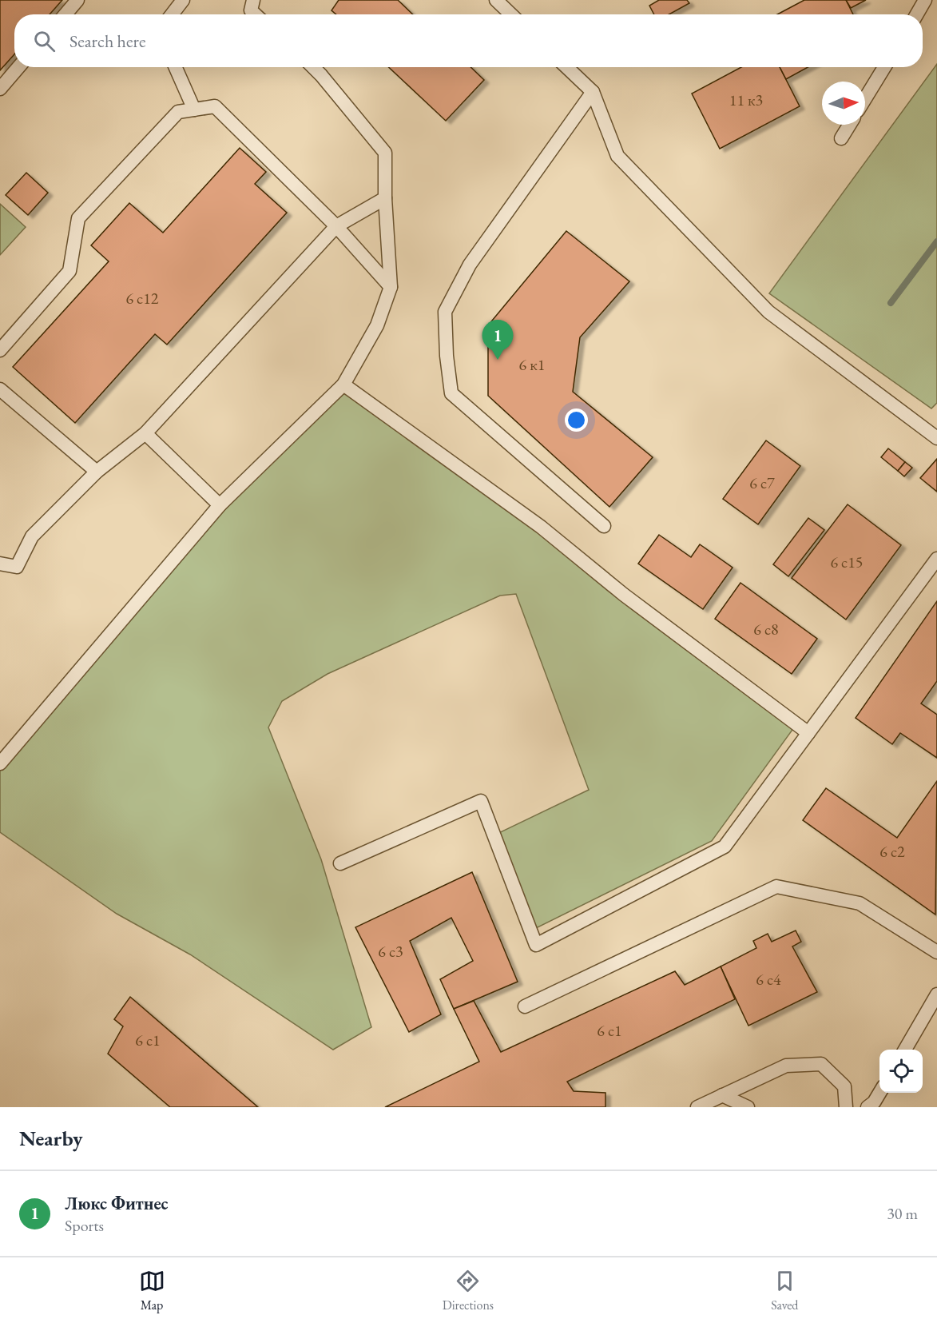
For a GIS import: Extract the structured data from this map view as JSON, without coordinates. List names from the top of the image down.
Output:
{
  "house_numbers": [
    "11 к3",
    "6 с12",
    "6 к1",
    "6 с7",
    "6 с15",
    "6 с8",
    "6 с2",
    "6 с3",
    "6 с4",
    "6 с1",
    "6 с1"
  ],
  "north": "right",
  "page": {
    "search": "Search here",
    "pins": "1",
    "heading": "Nearby",
    "list": [
      {
        "mark": "1",
        "name": "Люкс Фитнес",
        "note": "Sports",
        "value": "30 m"
      }
    ],
    "nav": ["Map", "Directions", "Saved"]
  }
}
